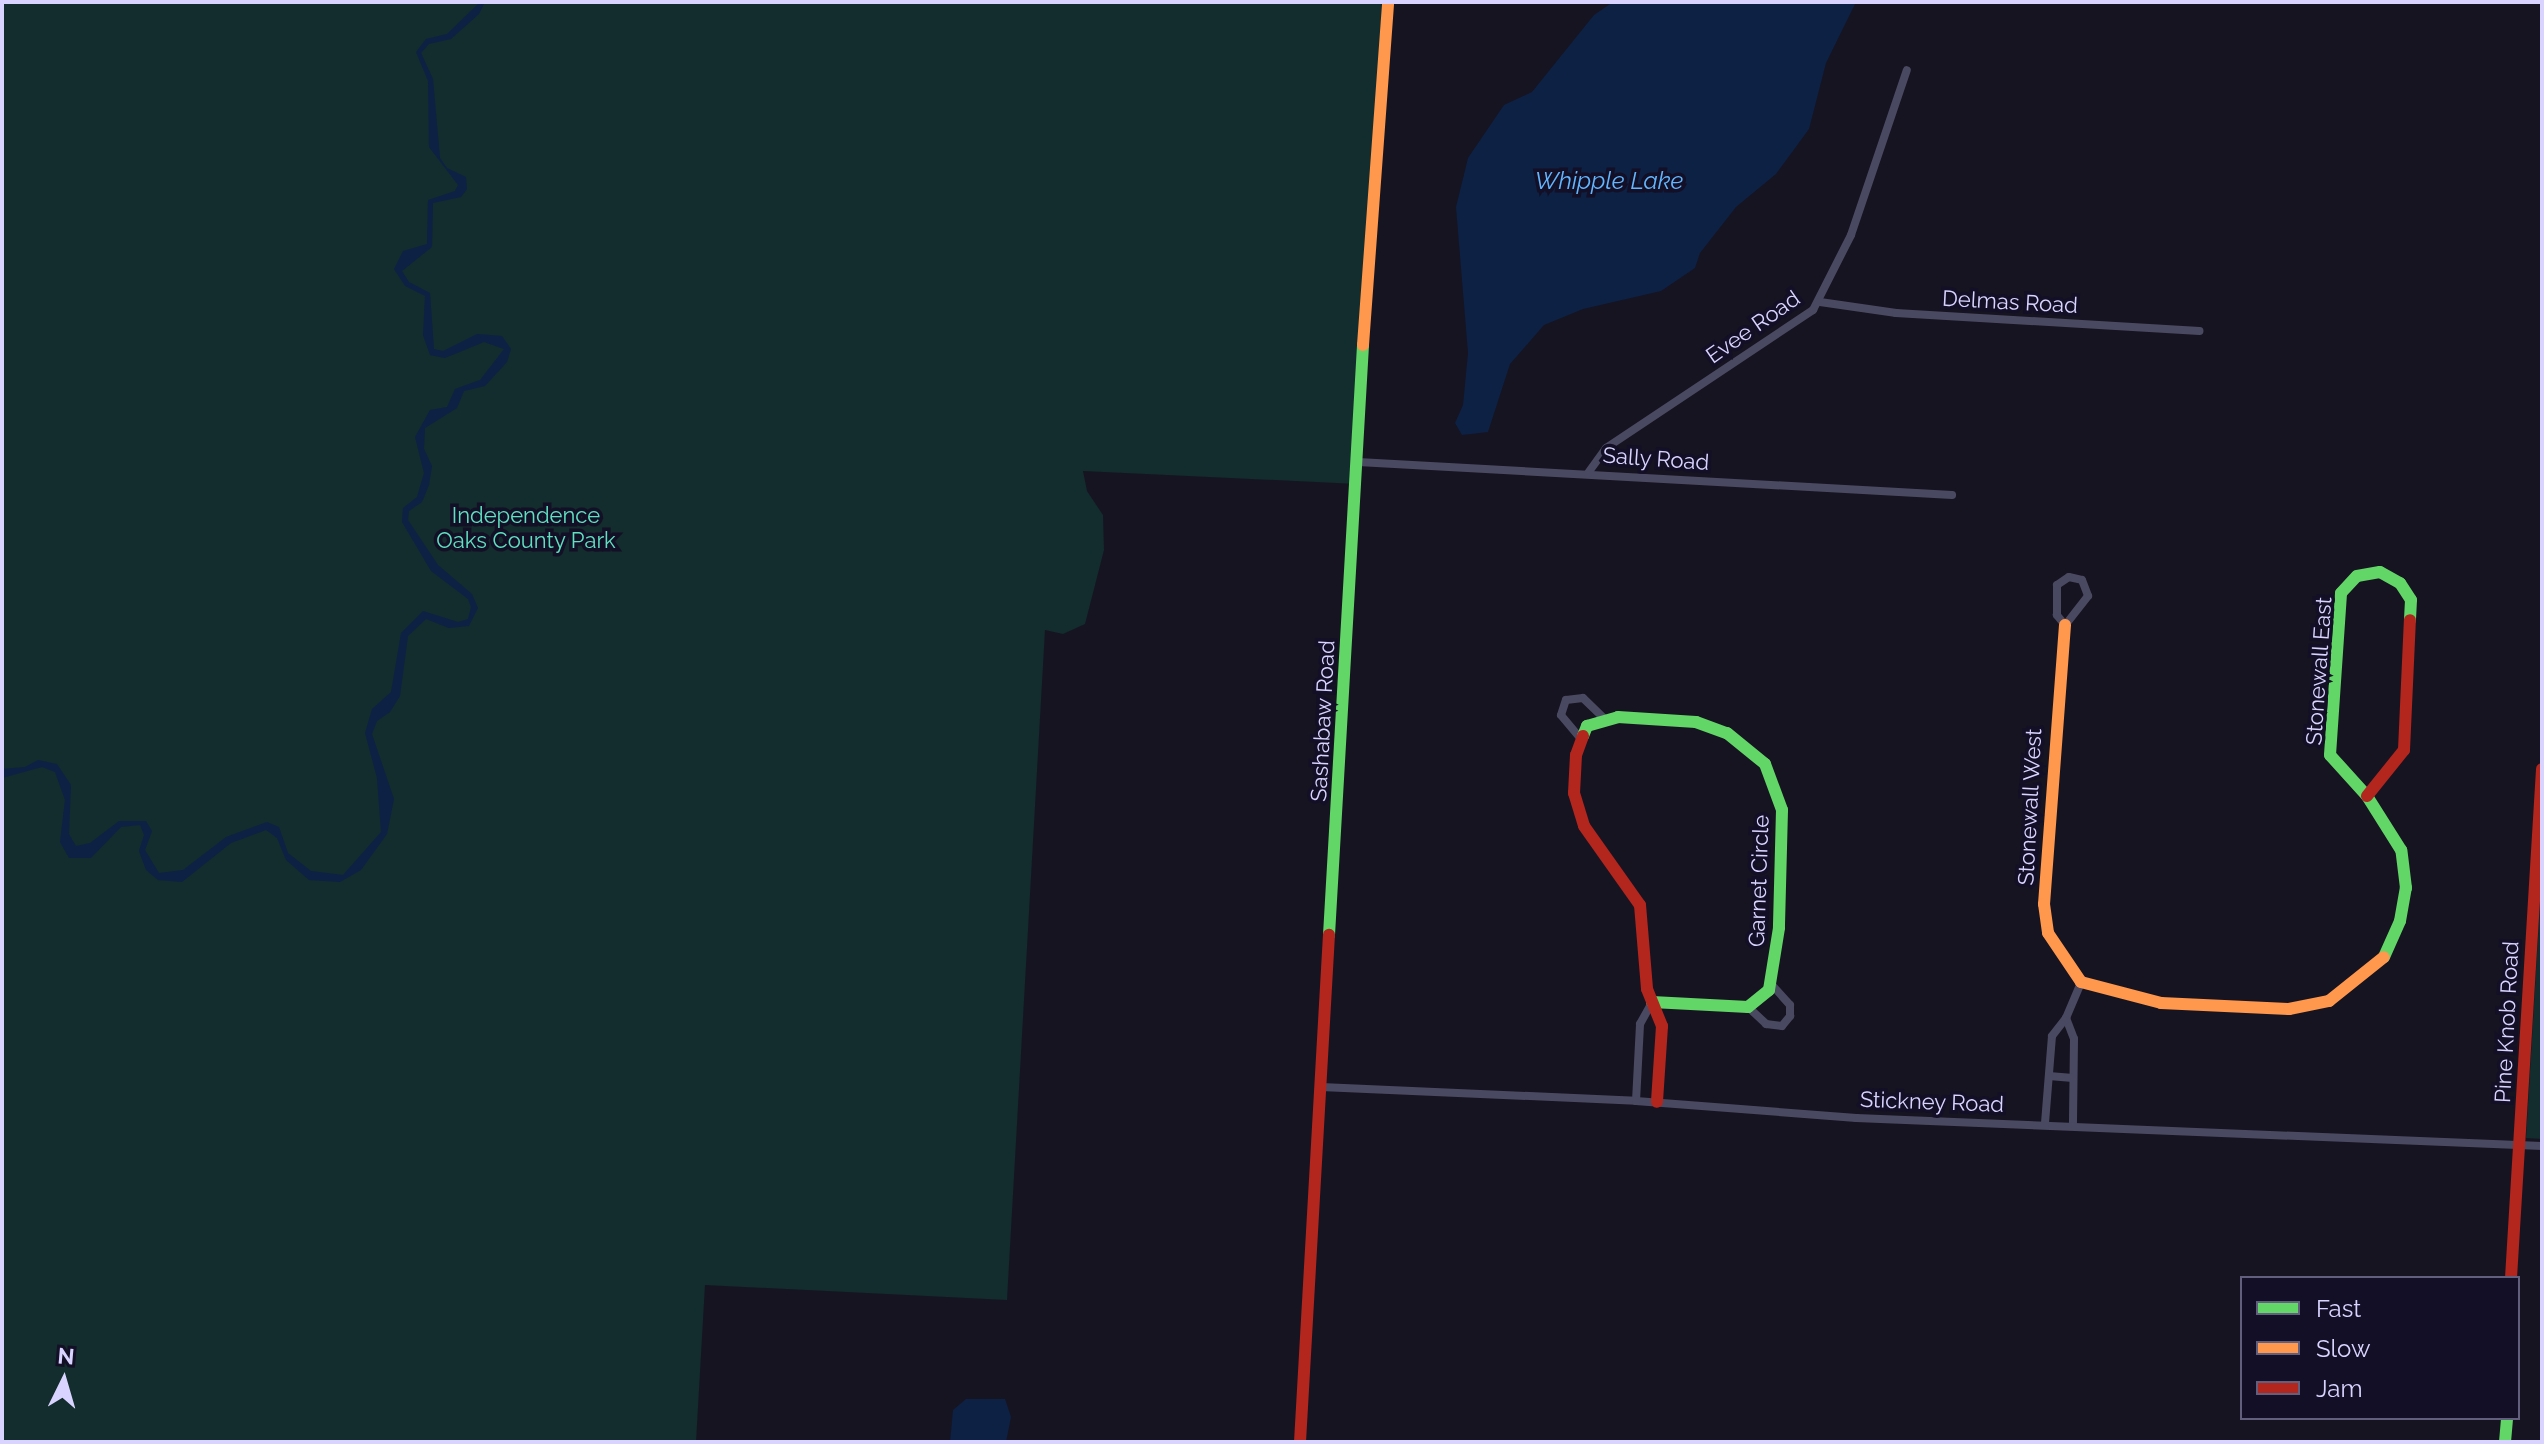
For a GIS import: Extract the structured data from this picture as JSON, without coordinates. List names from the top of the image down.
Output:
{
  "streets": {
    "street": [
      "Delmas Road",
      "Evee Road",
      "Sally Road",
      "Stonewall East",
      "Sashabaw Road",
      "Stonewall West",
      "Garnet Circle",
      "Pine Knob Road",
      "Stickney Road"
    ]
  },
  "crossings": [
    ["Delmas Road", "Evee Road"],
    ["Evee Road", "Sally Road"],
    ["Sally Road", "Sashabaw Road"],
    ["Stonewall East", "Stonewall West"],
    ["Sashabaw Road", "Stickney Road"],
    ["Pine Knob Road", "Stickney Road"]
  ],
  "water": ["Whipple Lake"],
  "parks": ["Independence Oaks County Park"],
  "legend": ["Fast", "Slow", "Jam"],
  "north": "top"
}
